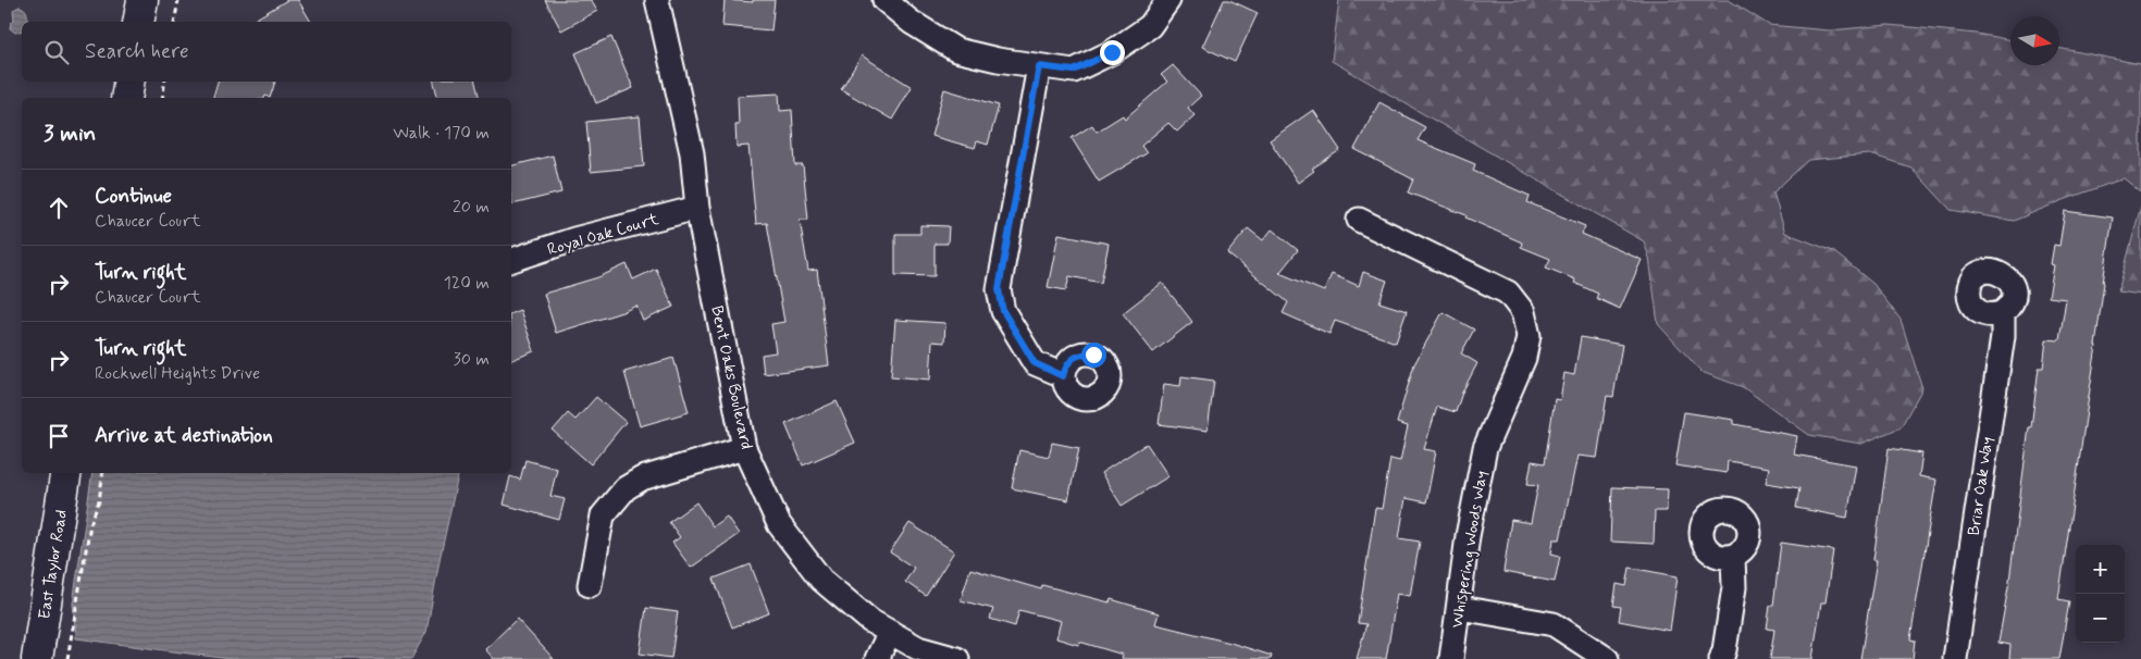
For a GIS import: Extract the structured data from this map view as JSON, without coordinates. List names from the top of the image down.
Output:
{
  "streets": {
    "main road": ["East Taylor Road"],
    "street": [
      "Royal Oak Court",
      "Bent Oaks Boulevard",
      "Briar Oak Way",
      "Whispering Woods Way"
    ]
  },
  "crossings": [
    ["Royal Oak Court", "Bent Oaks Boulevard"]
  ],
  "north": "right",
  "page": {
    "search": "Search here",
    "heading": ["3 min", "Walk · 170 m"],
    "list": [
      ["Continue", "Chaucer Court", "20 m"],
      ["Turn right", "Chaucer Court", "120 m"],
      ["Turn right", "Rockwell Heights Drive", "30 m"],
      "Arrive at destination"
    ],
    "map_buttons": ["+", "−"]
  }
}
